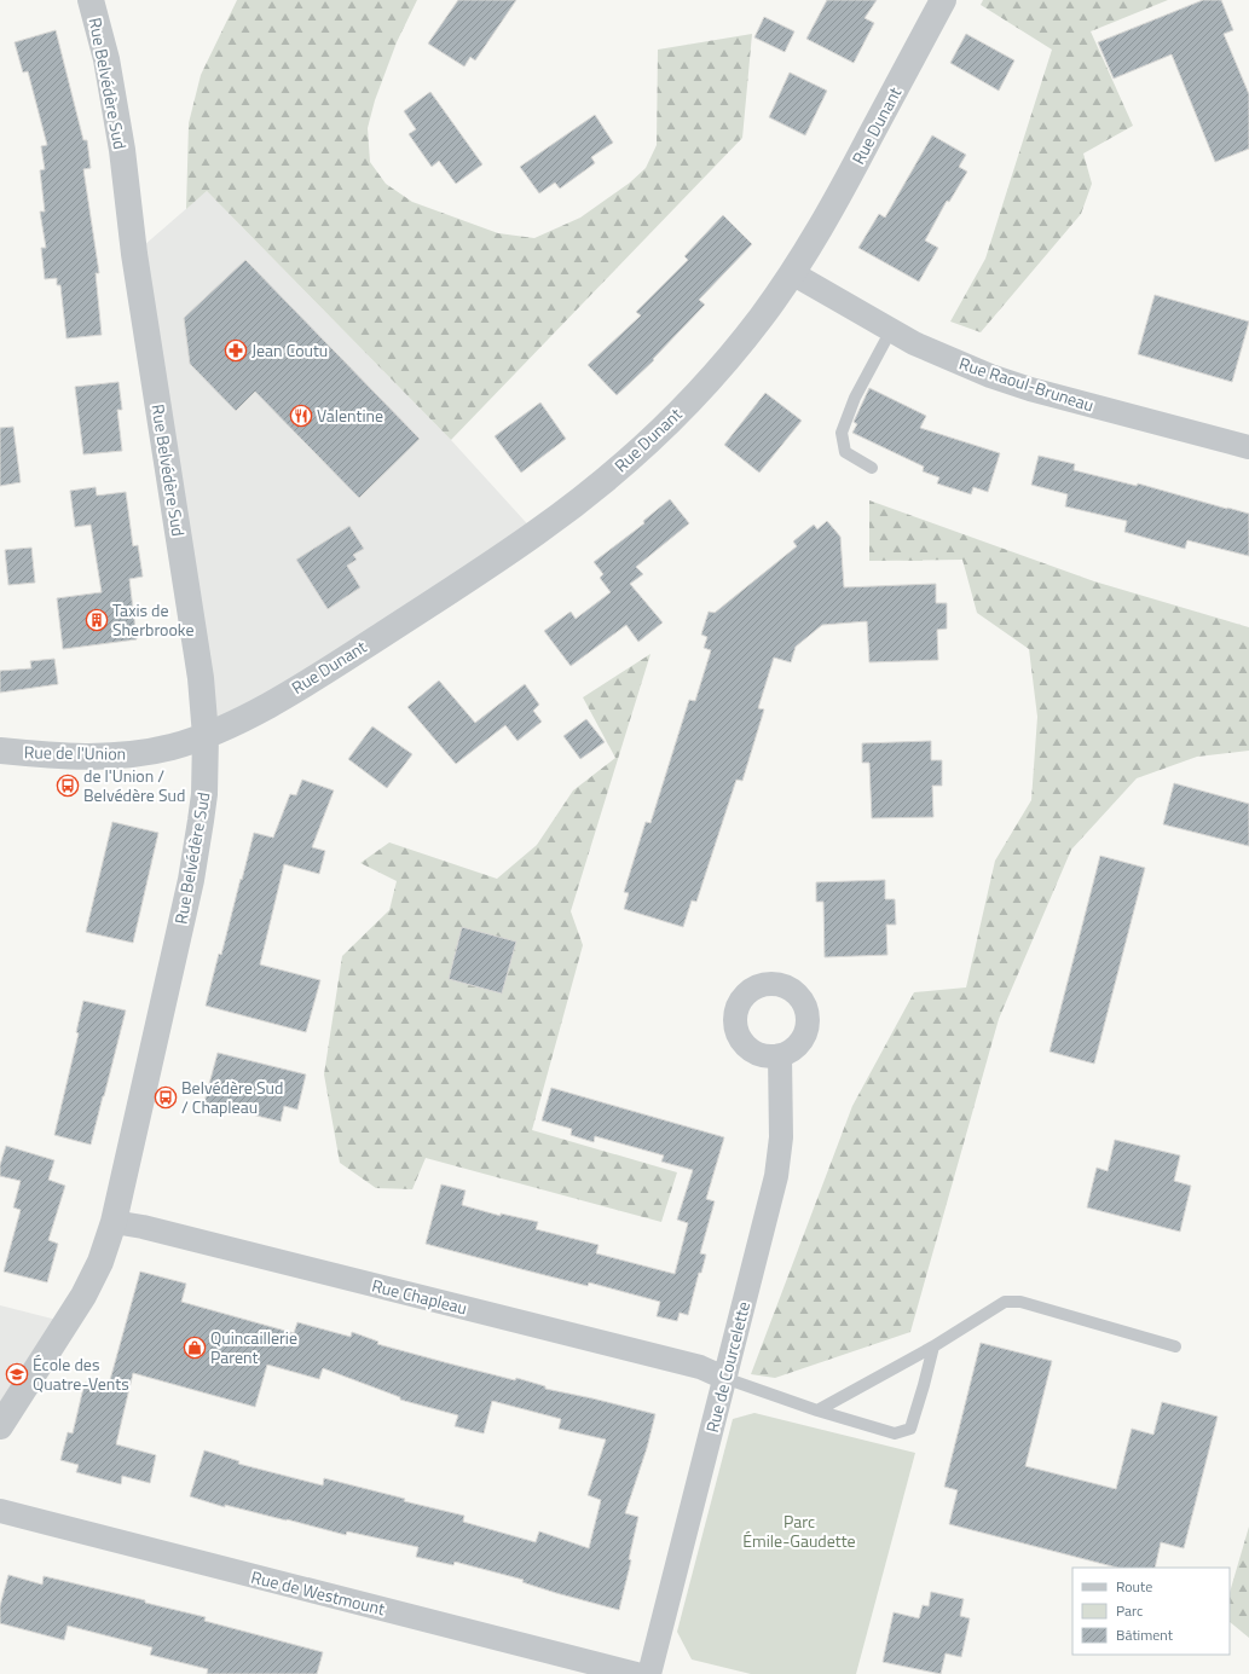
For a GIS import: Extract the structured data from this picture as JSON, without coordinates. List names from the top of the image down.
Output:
{
  "streets": {
    "street": [
      "Rue Belvédère Sud",
      "Rue Dunant",
      "Rue Raoul-Bruneau",
      "Rue de l'Union",
      "Rue Chapleau",
      "Rue de Courcelette",
      "Rue de Westmount"
    ]
  },
  "crossings": [
    ["Rue Belvédère Sud", "Rue Dunant"],
    ["Rue Belvédère Sud", "Rue de l'Union"],
    ["Rue Belvédère Sud", "Rue Chapleau"],
    ["Rue Dunant", "Rue Raoul-Bruneau"],
    ["Rue Dunant", "Rue de l'Union"],
    ["Rue Chapleau", "Rue de Courcelette"]
  ],
  "parks": ["Parc Émile-Gaudette"],
  "places": {
    "pharmacy": ["Jean Coutu"],
    "restaurant": ["Valentine"],
    "building": ["Taxis de Sherbrooke"],
    "bus stop": ["de l'Union / Belvédère Sud", "Belvédère Sud / Chapleau"],
    "shop": ["Quincaillerie Parent"],
    "school or university": ["École des Quatre-Vents"]
  },
  "legend": ["Route", "Parc", "Bâtiment"]
}
